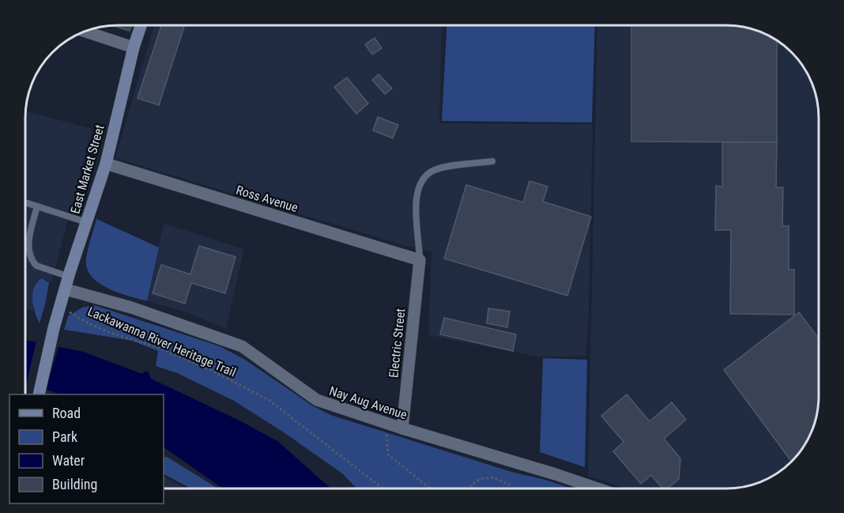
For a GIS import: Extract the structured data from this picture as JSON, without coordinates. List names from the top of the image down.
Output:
{
  "streets": {
    "street": [
      "East Market Street",
      "Ross Avenue",
      "Electric Street",
      "Nay Aug Avenue"
    ],
    "path": ["Lackawanna River Heritage Trail"]
  },
  "crossings": [
    ["East Market Street", "Ross Avenue"],
    ["East Market Street", "Lackawanna River Heritage Trail"],
    ["East Market Street", "Nay Aug Avenue"],
    ["Ross Avenue", "Electric Street"],
    ["Electric Street", "Nay Aug Avenue"]
  ],
  "legend": [
    "Road",
    "Park",
    "Water",
    "Building"
  ]
}
